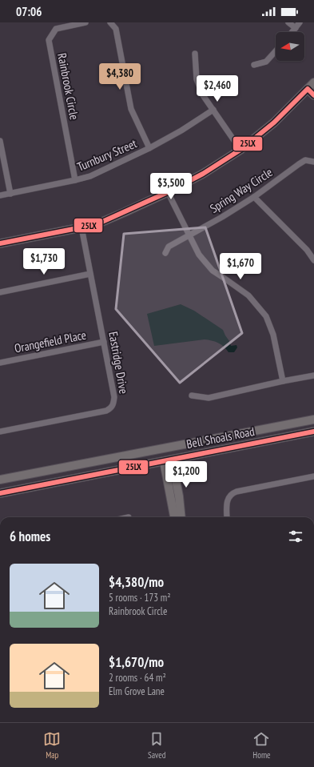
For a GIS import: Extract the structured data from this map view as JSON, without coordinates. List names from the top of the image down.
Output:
{
  "streets": {
    "main road": ["Bell Shoals Road"],
    "street": [
      "Rainbrook Circle",
      "Turnbury Street",
      "Spring Way Circle",
      "Orangefield Place",
      "Eastridge Drive"
    ]
  },
  "crossings": [
    ["Rainbrook Circle", "Turnbury Street"],
    ["Orangefield Place", "Eastridge Drive"]
  ],
  "lines": ["transit line 25LX"],
  "north": "left",
  "page": {
    "status": "07:06",
    "price": [
      "$4,380",
      "$2,460",
      "$3,500",
      "$1,730",
      "$1,670",
      "$1,200"
    ],
    "heading": "6 homes",
    "list": [
      {
        "name": "$4,380/mo",
        "note": "5 rooms · 173 m² · Rainbrook Circle"
      },
      {
        "name": "$1,670/mo",
        "note": "2 rooms · 64 m² · Elm Grove Lane"
      }
    ],
    "tabs": ["Map", "Saved", "Home"]
  }
}
